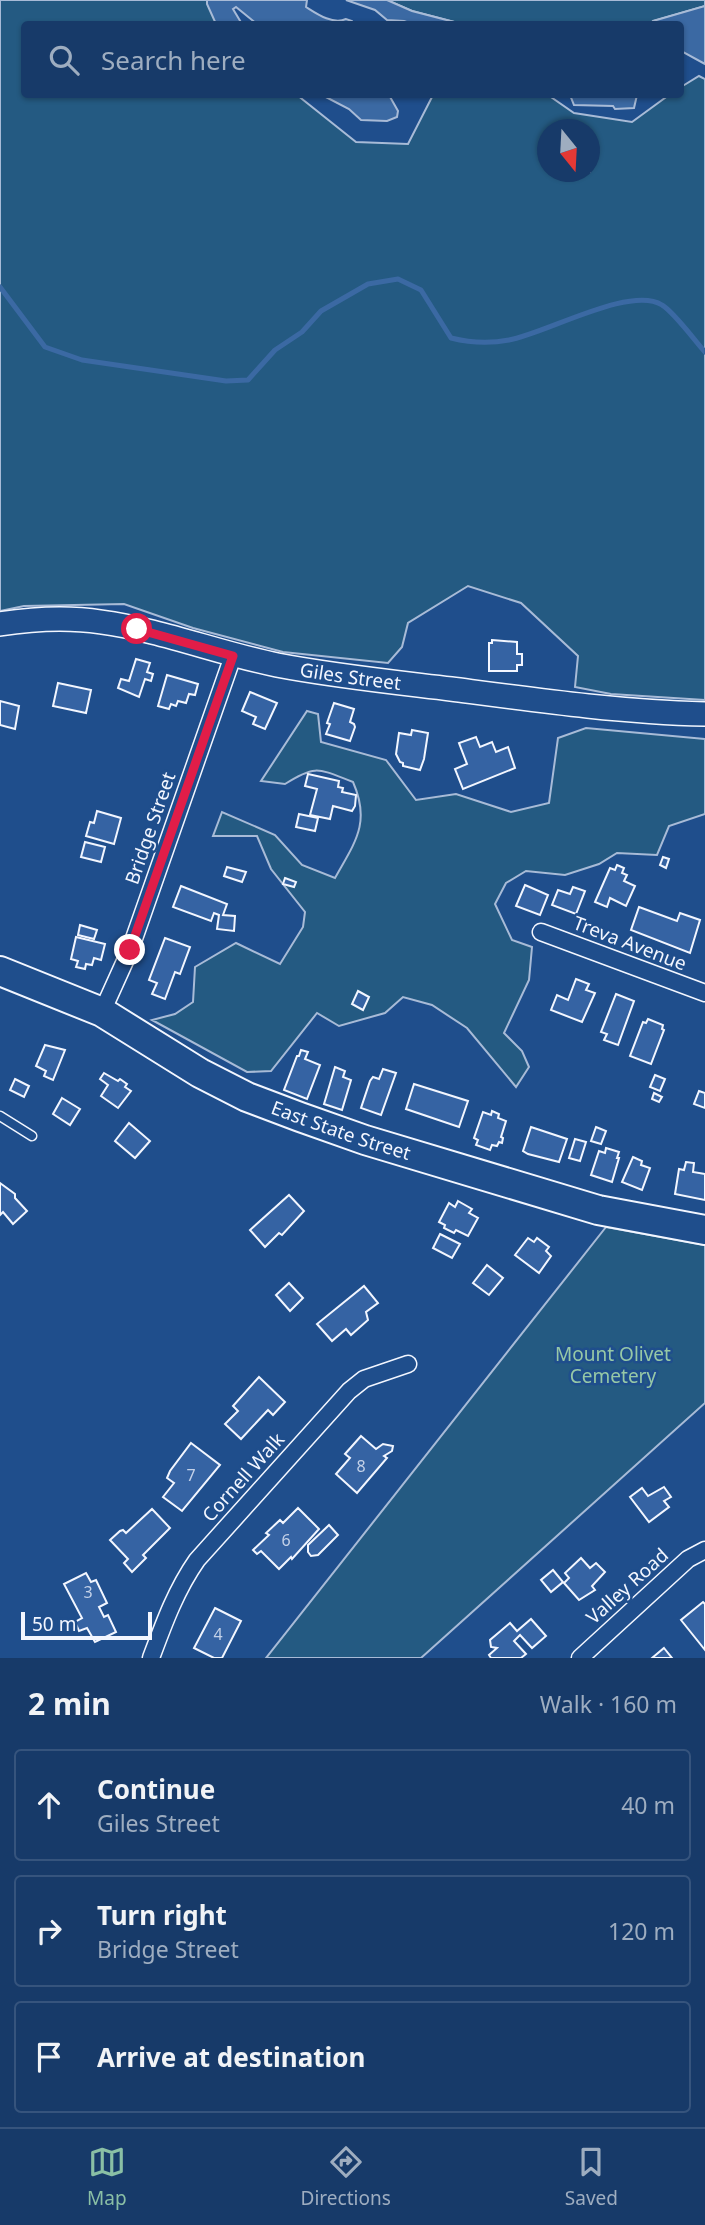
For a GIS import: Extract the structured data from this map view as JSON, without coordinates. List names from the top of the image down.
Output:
{
  "streets": {
    "highway": ["East State Street"],
    "street": [
      "Giles Street",
      "Bridge Street",
      "Treva Avenue",
      "Cornell Walk",
      "Valley Road"
    ]
  },
  "crossings": [
    ["Giles Street", "Bridge Street"],
    ["Bridge Street", "East State Street"]
  ],
  "parks": ["Mount Olivet Cemetery"],
  "house_numbers": [
    "8",
    "7",
    "6",
    "3",
    "4"
  ],
  "scale_bar": "50 m",
  "north": "bottom",
  "page": {
    "search": "Search here",
    "scale": "50 m",
    "heading": ["2 min", "Walk · 160 m"],
    "list": [
      ["Continue", "Giles Street", "40 m"],
      ["Turn right", "Bridge Street", "120 m"],
      "Arrive at destination"
    ],
    "nav": ["Map", "Directions", "Saved"]
  }
}
